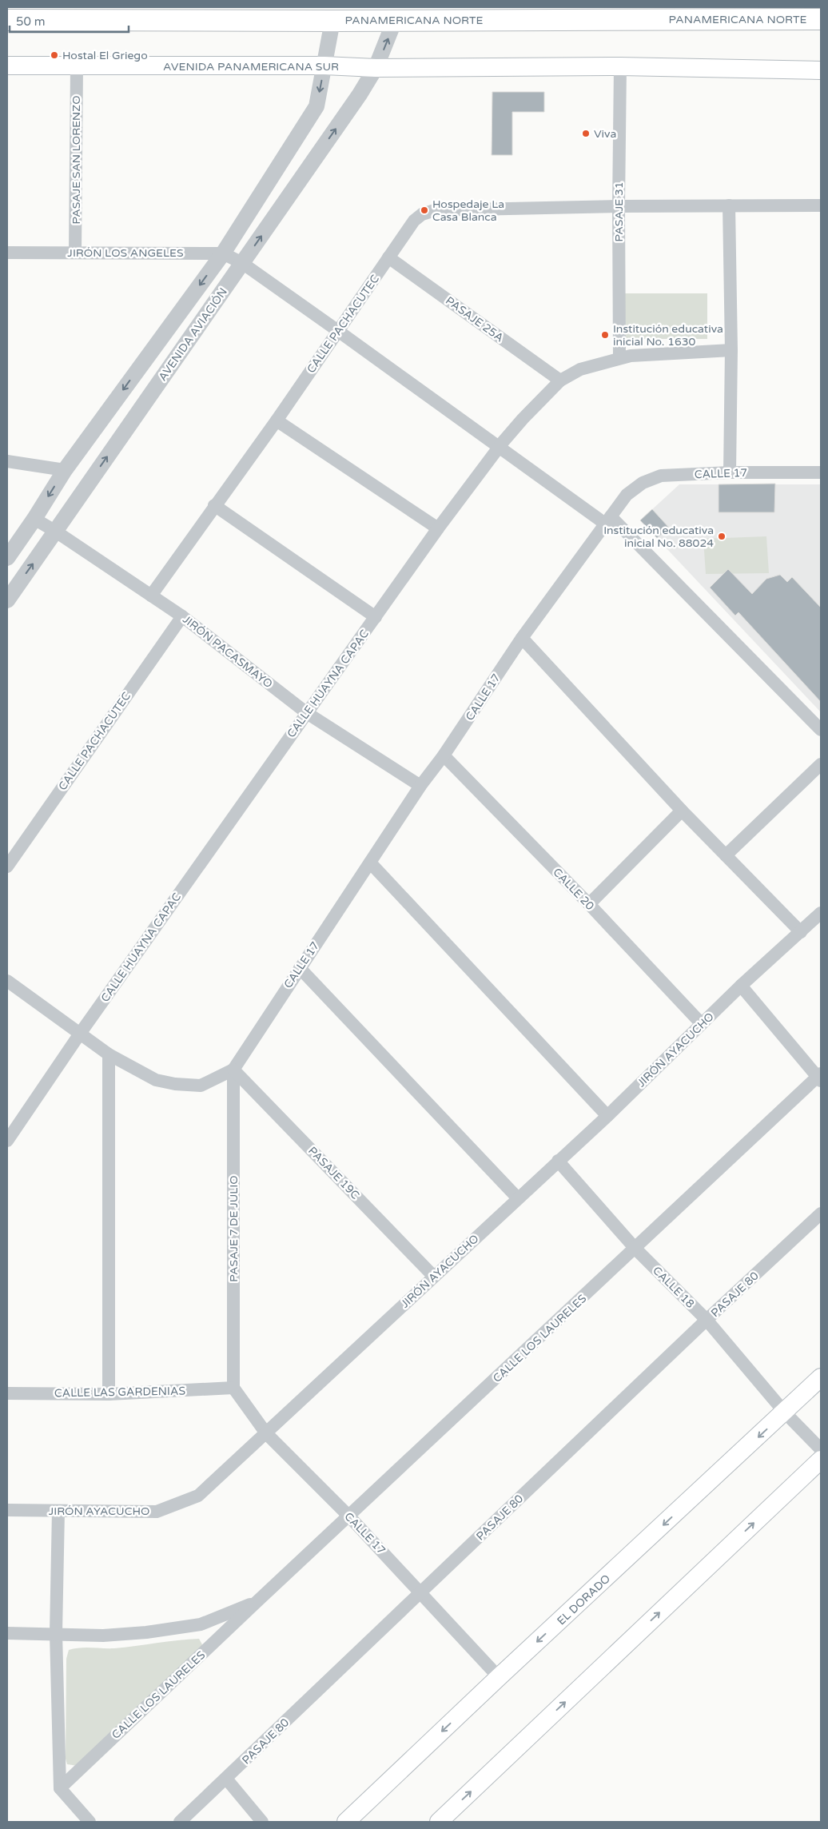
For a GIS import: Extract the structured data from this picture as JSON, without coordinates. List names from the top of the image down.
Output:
{
  "streets": {
    "highway": ["PANAMERICANA NORTE"],
    "main road": ["AVENIDA PANAMERICANA SUR", "EL DORADO"],
    "street": [
      "PASAJE SAN LORENZO",
      "PASAJE 31",
      "JIRÓN LOS ANGELES",
      "PASAJE 25A",
      "CALLE PACHACUTEC",
      "AVENIDA AVIACIÓN",
      "CALLE 17",
      "JIRÓN PACASMAYO",
      "CALLE HUAYNA CAPAC",
      "CALLE 20",
      "JIRÓN AYACUCHO",
      "PASAJE 19C",
      "PASAJE 7 DE JULIO",
      "CALLE 18",
      "PASAJE 80",
      "CALLE LOS LAURELES",
      "CALLE LAS GARDENIAS"
    ]
  },
  "crossings": [
    ["PANAMERICANA NORTE", "AVENIDA AVIACIÓN"],
    ["AVENIDA PANAMERICANA SUR", "PASAJE SAN LORENZO"],
    ["AVENIDA PANAMERICANA SUR", "PASAJE 31"],
    ["AVENIDA PANAMERICANA SUR", "AVENIDA AVIACIÓN"],
    ["PASAJE SAN LORENZO", "JIRÓN LOS ANGELES"],
    ["PASAJE 31", "CALLE PACHACUTEC"],
    ["PASAJE 31", "CALLE HUAYNA CAPAC"],
    ["JIRÓN LOS ANGELES", "CALLE PACHACUTEC"],
    ["JIRÓN LOS ANGELES", "AVENIDA AVIACIÓN"],
    ["JIRÓN LOS ANGELES", "CALLE 17"],
    ["JIRÓN LOS ANGELES", "CALLE HUAYNA CAPAC"],
    ["PASAJE 25A", "CALLE PACHACUTEC"],
    ["PASAJE 25A", "CALLE HUAYNA CAPAC"],
    ["CALLE PACHACUTEC", "JIRÓN PACASMAYO"],
    ["AVENIDA AVIACIÓN", "JIRÓN PACASMAYO"],
    ["CALLE 17", "JIRÓN PACASMAYO"],
    ["CALLE 17", "CALLE 20"],
    ["CALLE 17", "JIRÓN AYACUCHO"],
    ["CALLE 17", "PASAJE 19C"],
    ["CALLE 17", "PASAJE 7 DE JULIO"],
    ["CALLE 17", "PASAJE 80"],
    ["CALLE 17", "CALLE LOS LAURELES"],
    ["CALLE 17", "CALLE LAS GARDENIAS"],
    ["CALLE 17", "EL DORADO"],
    ["JIRÓN PACASMAYO", "CALLE HUAYNA CAPAC"],
    ["CALLE 20", "JIRÓN AYACUCHO"],
    ["JIRÓN AYACUCHO", "PASAJE 19C"],
    ["JIRÓN AYACUCHO", "CALLE 18"],
    ["PASAJE 19C", "PASAJE 7 DE JULIO"],
    ["PASAJE 7 DE JULIO", "CALLE LAS GARDENIAS"],
    ["CALLE 18", "PASAJE 80"],
    ["CALLE 18", "CALLE LOS LAURELES"],
    ["CALLE 18", "EL DORADO"]
  ],
  "places": [
    "Hostal El Griego",
    "Viva",
    "Hospedaje La Casa Blanca",
    "Institución educativa inicial No. 1630",
    "Institución educativa inicial No. 88024"
  ],
  "scale_bar": "50 m"
}
